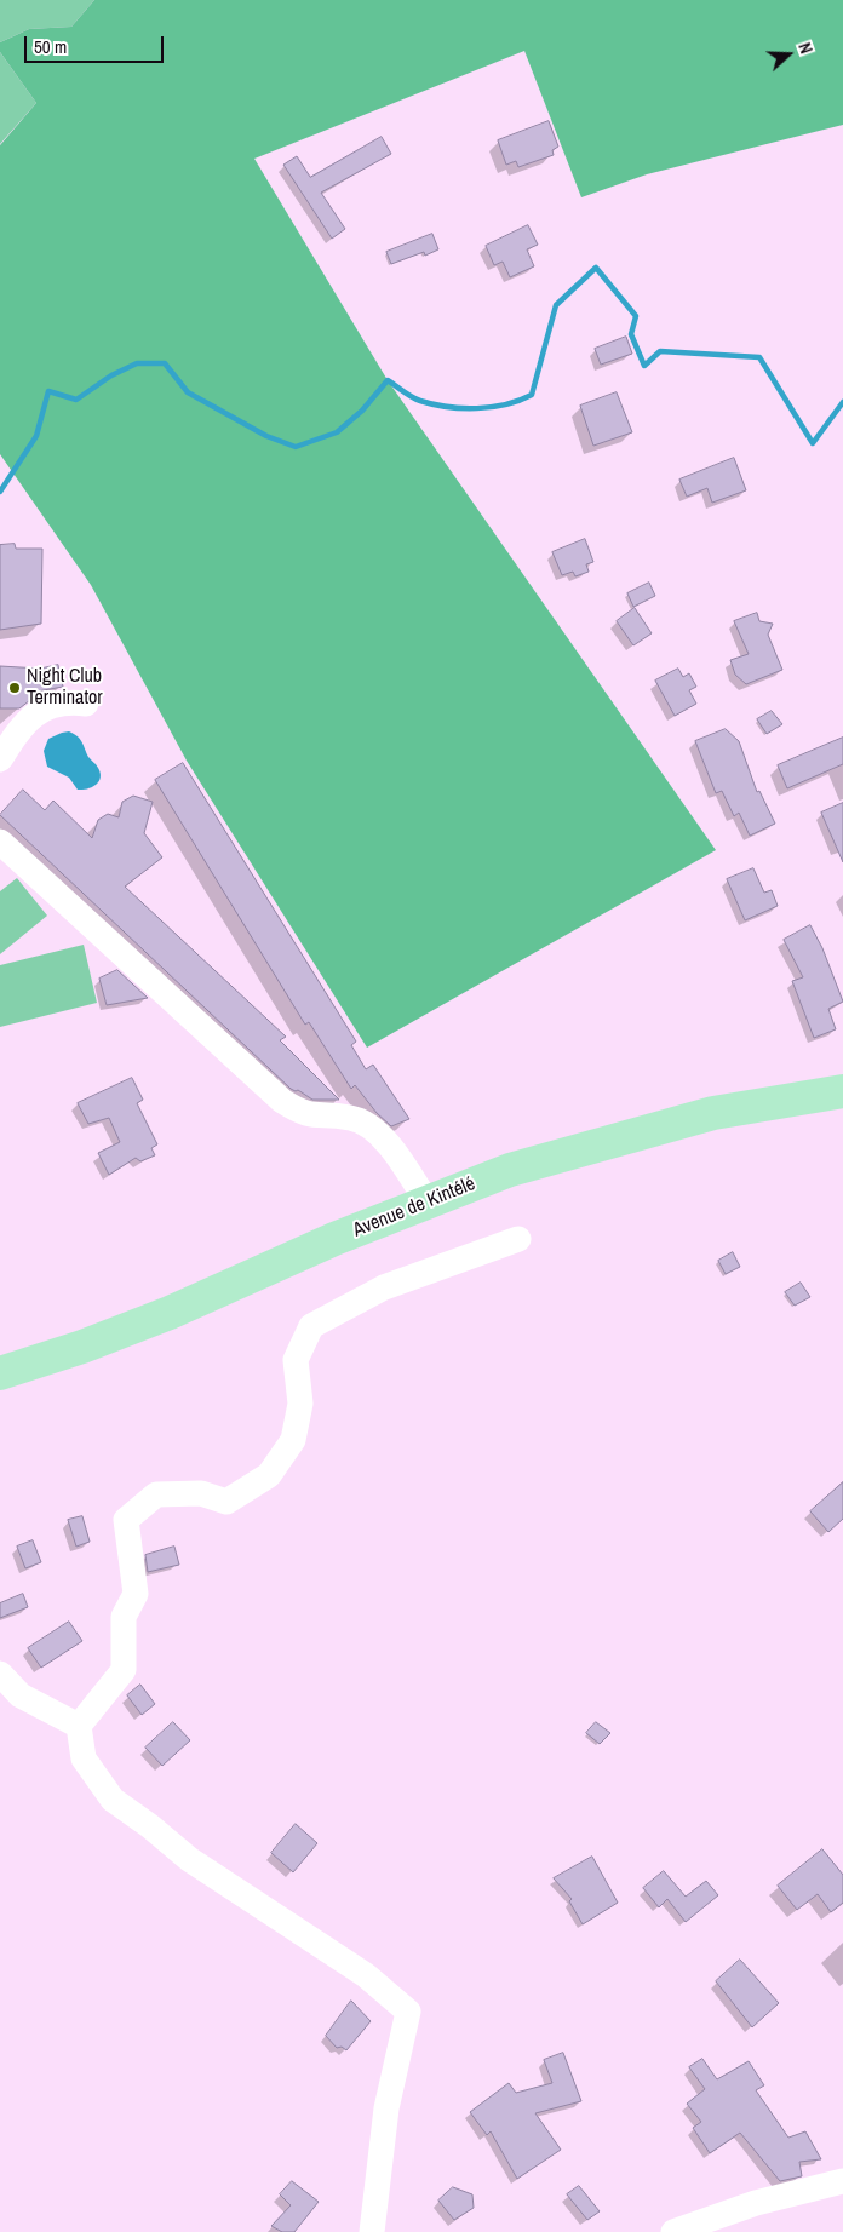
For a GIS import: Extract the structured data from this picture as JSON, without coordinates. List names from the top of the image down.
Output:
{
  "streets": {
    "main road": ["Avenue de Kintélé"]
  },
  "places": ["Night Club Terminator"],
  "scale_bar": "50 m",
  "north": "right"
}
